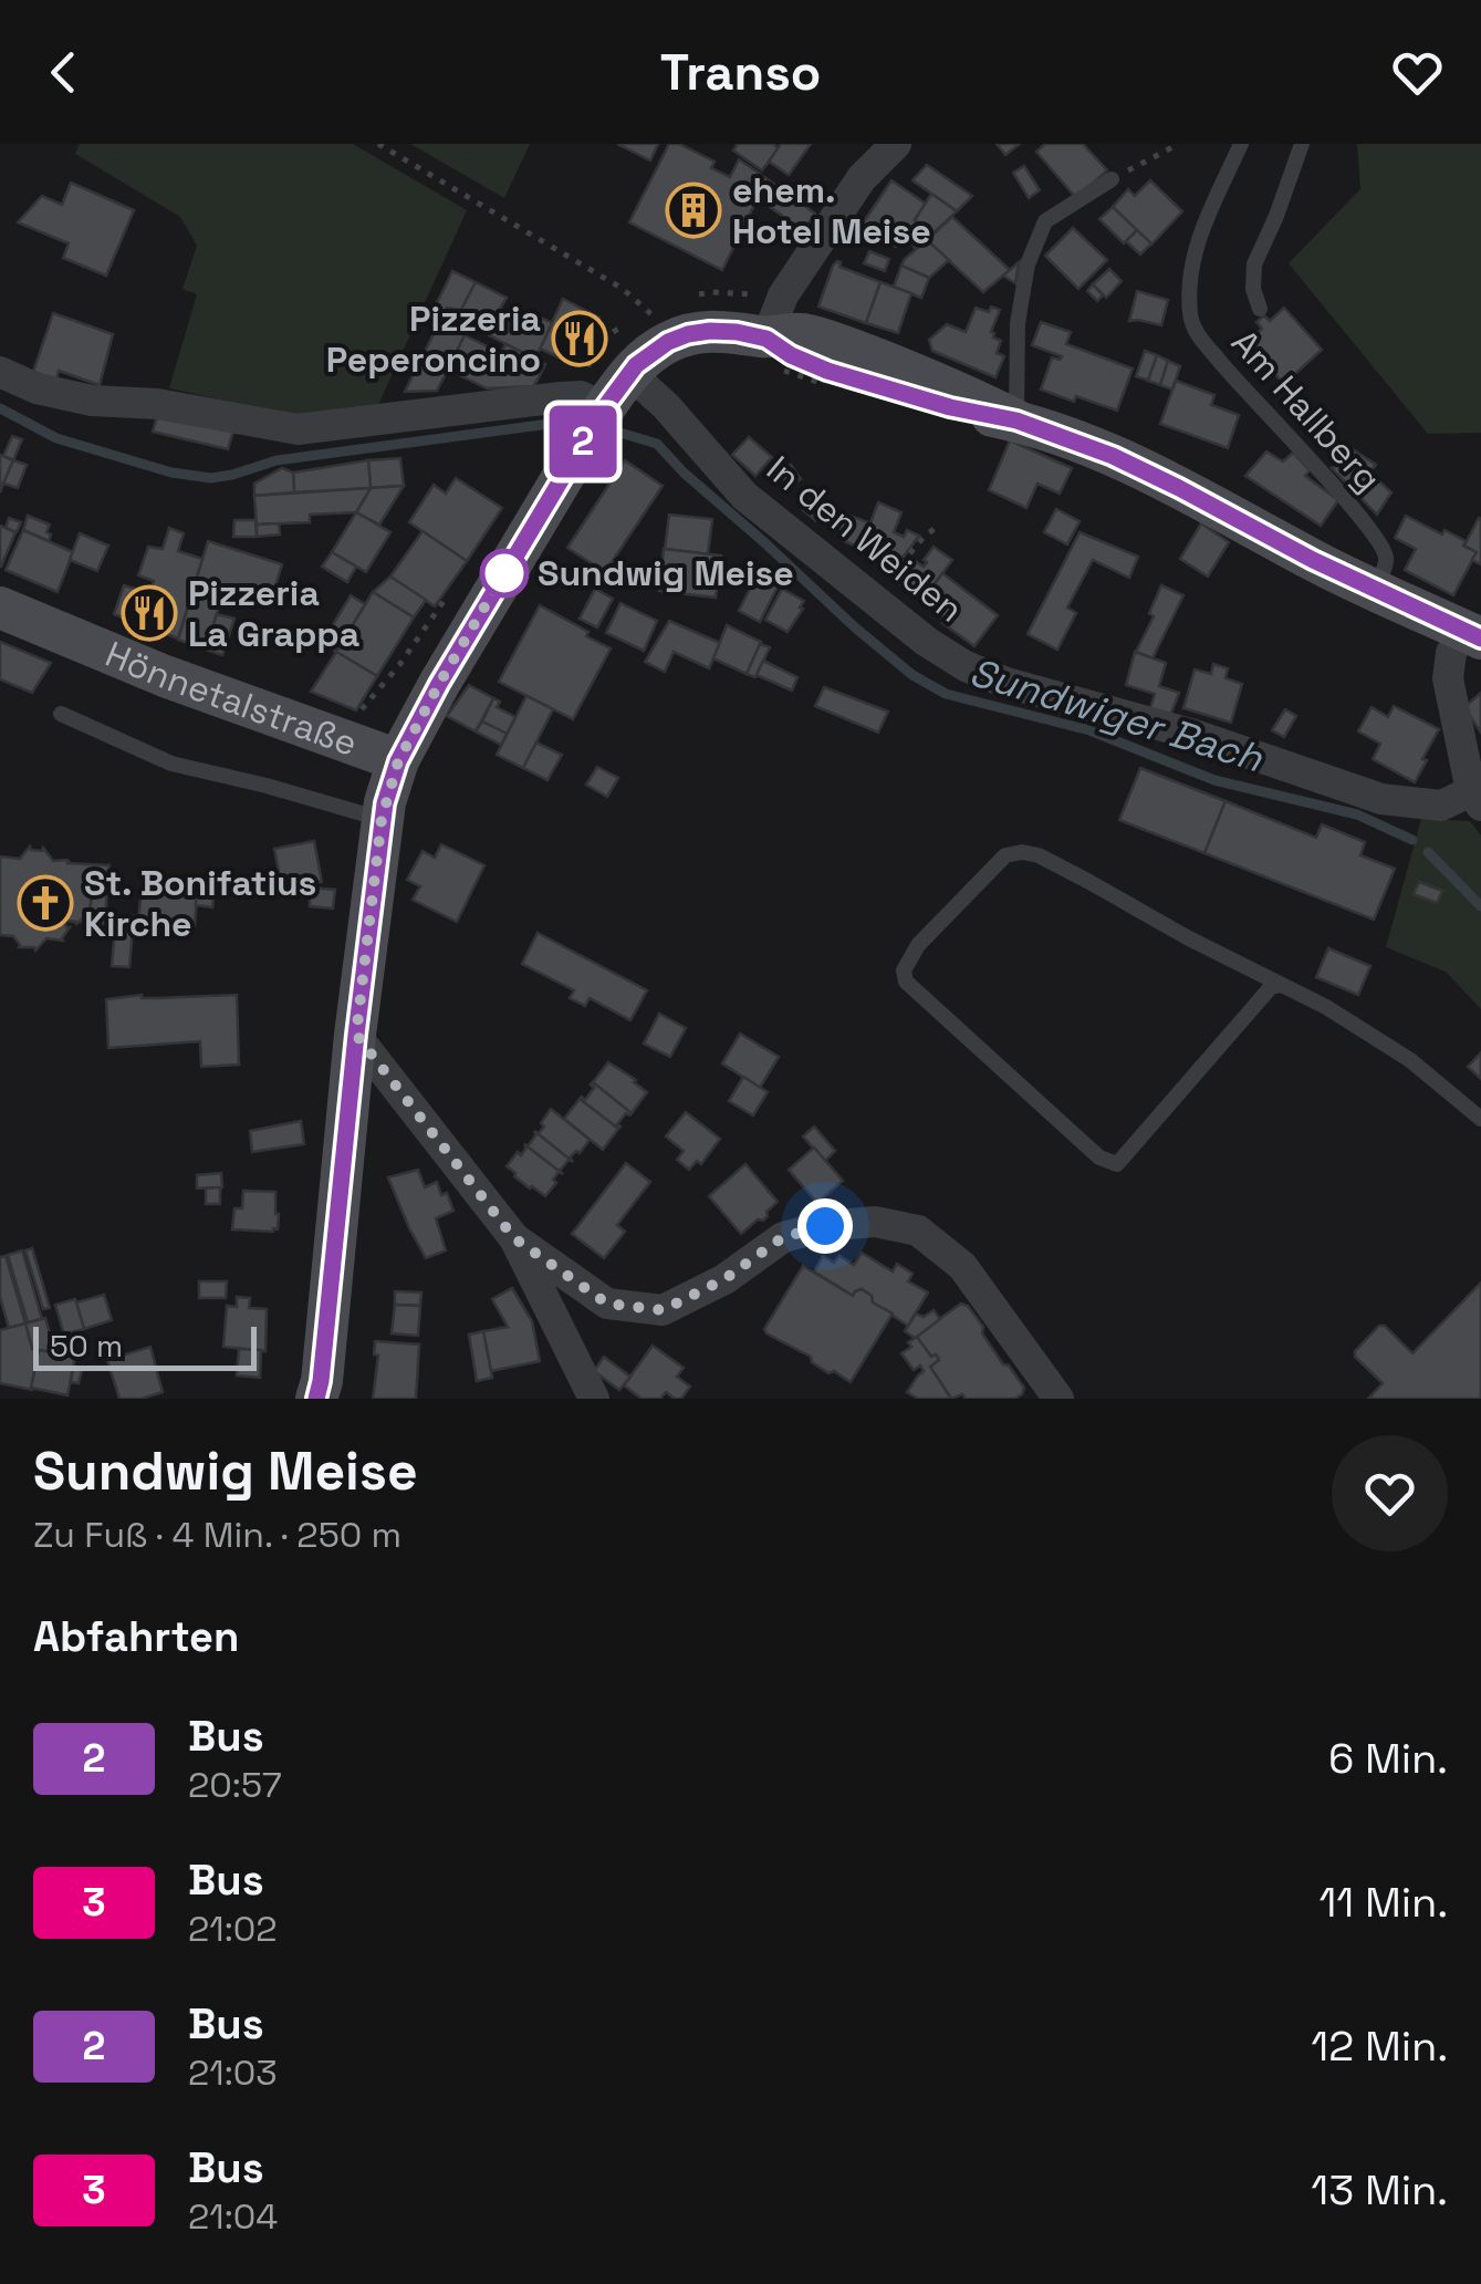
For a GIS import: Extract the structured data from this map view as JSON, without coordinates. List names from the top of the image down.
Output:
{
  "streets": {
    "main road": ["Hönnetalstraße"],
    "street": ["In den Weiden"],
    "lane": ["Am Hallberg"]
  },
  "crossings": [
    ["Am Hallberg", "Hönnetalstraße"],
    ["In den Weiden", "Hönnetalstraße"]
  ],
  "water": ["Sundwiger Bach"],
  "places": {
    "building": ["ehem. Hotel Meise"],
    "restaurant": ["Pizzeria Peperoncino", "Pizzeria La Grappa"],
    "other": ["Sundwig Meise"],
    "church": ["St. Bonifatius Kirche"]
  },
  "lines": ["bus line 2"],
  "scale_bar": "50 m",
  "page": {
    "header": "Transo",
    "on_map": "2",
    "scale": "50 m",
    "heading": [
      ["Sundwig Meise", "Zu Fuß · 4 Min. · 250 m"],
      "Abfahrten"
    ],
    "list": [
      {
        "mark": "2",
        "name": "Bus",
        "note": "20:57",
        "value": "6 Min."
      },
      {
        "mark": "3",
        "name": "Bus",
        "note": "21:02",
        "value": "11 Min."
      },
      {
        "mark": "2",
        "name": "Bus",
        "note": "21:03",
        "value": "12 Min."
      },
      {
        "mark": "3",
        "name": "Bus",
        "note": "21:04",
        "value": "13 Min."
      }
    ]
  }
}
